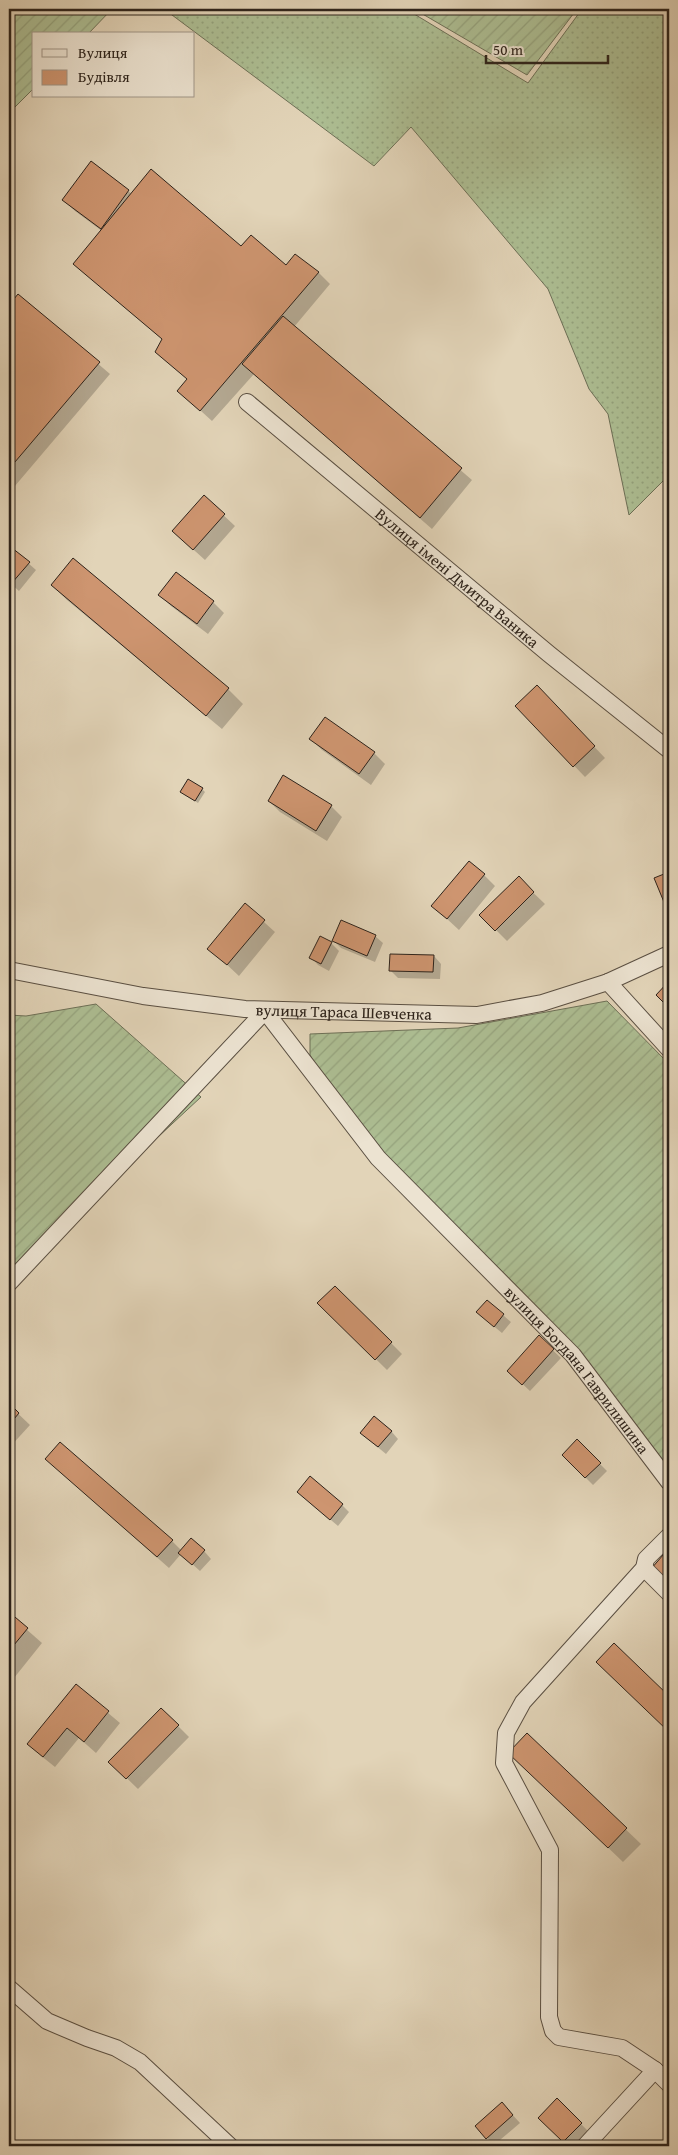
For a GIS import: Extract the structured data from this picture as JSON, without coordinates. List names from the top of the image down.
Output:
{
  "streets": {
    "street": ["Вулиця імені Дмитра Ваника", "вулиця Тараса Шевченка", "вулиця Богдана Гаврилишина"]
  },
  "legend": ["Вулиця", "Будівля"],
  "scale_bar": "50 m"
}
